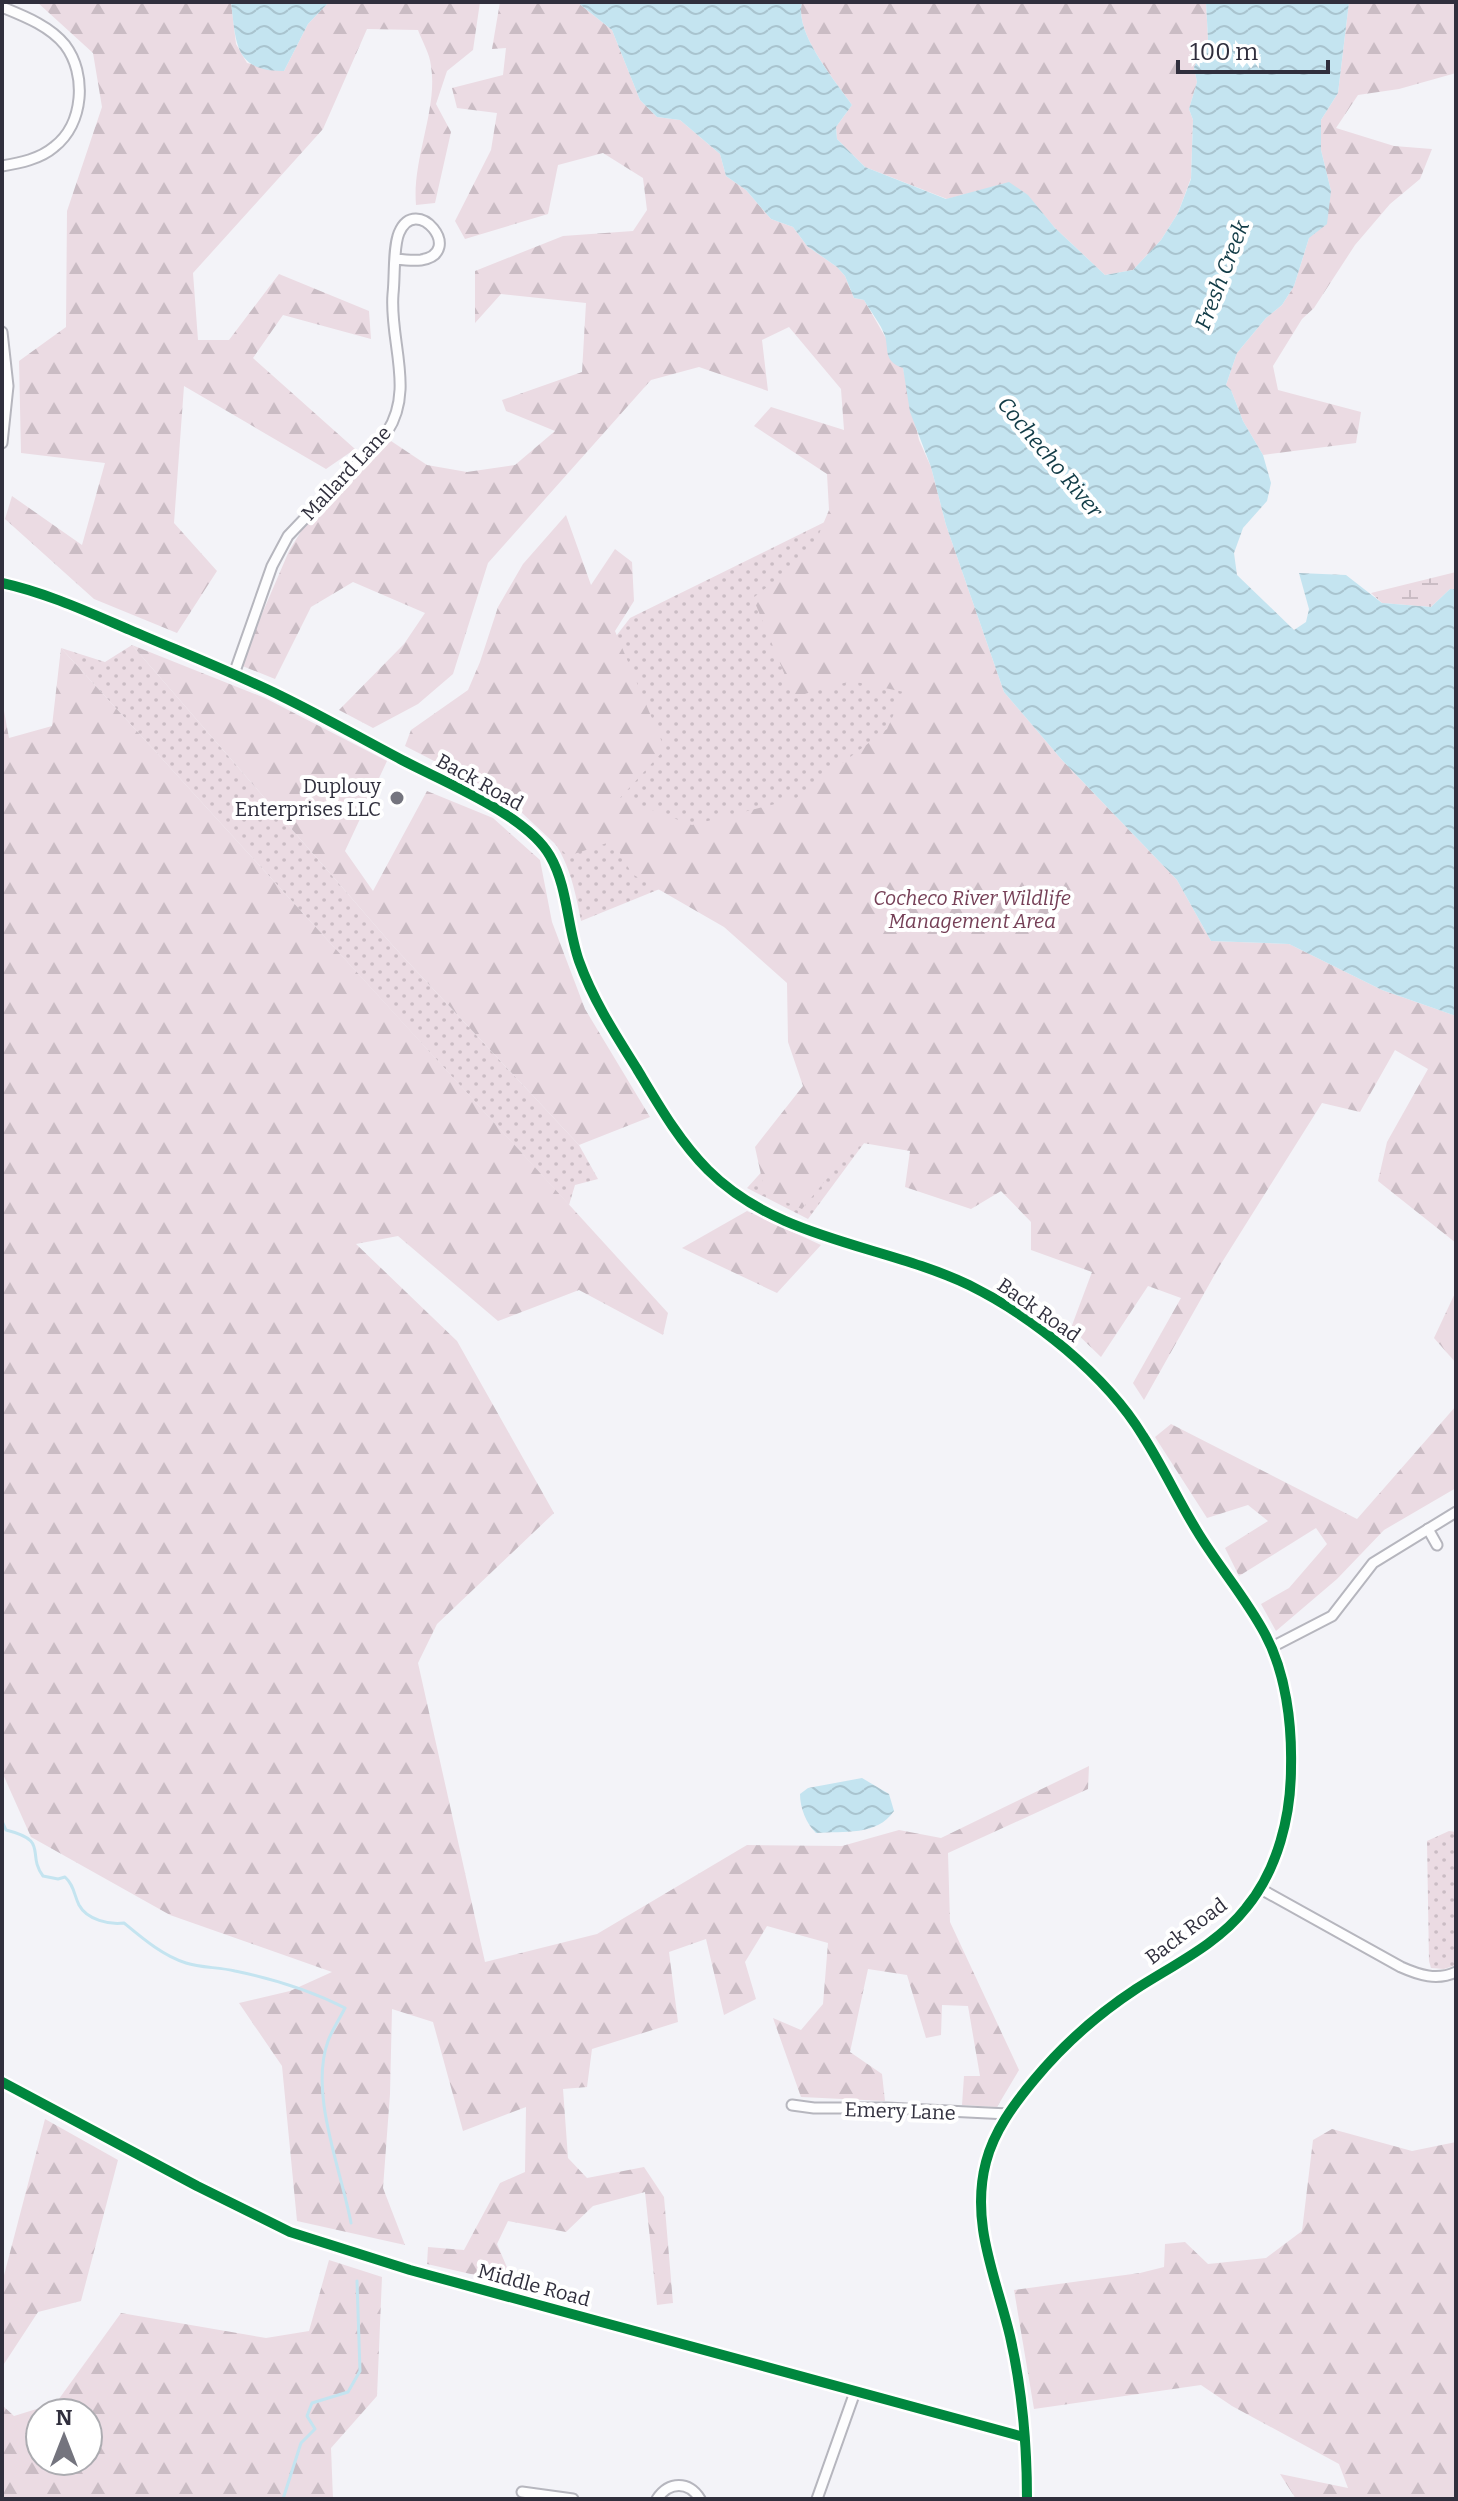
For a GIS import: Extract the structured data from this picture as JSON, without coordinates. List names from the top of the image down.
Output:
{
  "streets": {
    "street": [
      "Mallard Lane",
      "Back Road",
      "Emery Lane",
      "Middle Road"
    ]
  },
  "crossings": [
    ["Mallard Lane", "Back Road"],
    ["Back Road", "Emery Lane"],
    ["Back Road", "Middle Road"]
  ],
  "water": ["Fresh Creek", "Cochecho River"],
  "parks": ["Cocheco River Wildlife Management Area"],
  "places": ["Duplouy Enterprises LLC"],
  "scale_bar": "100 m",
  "north": "top"
}
